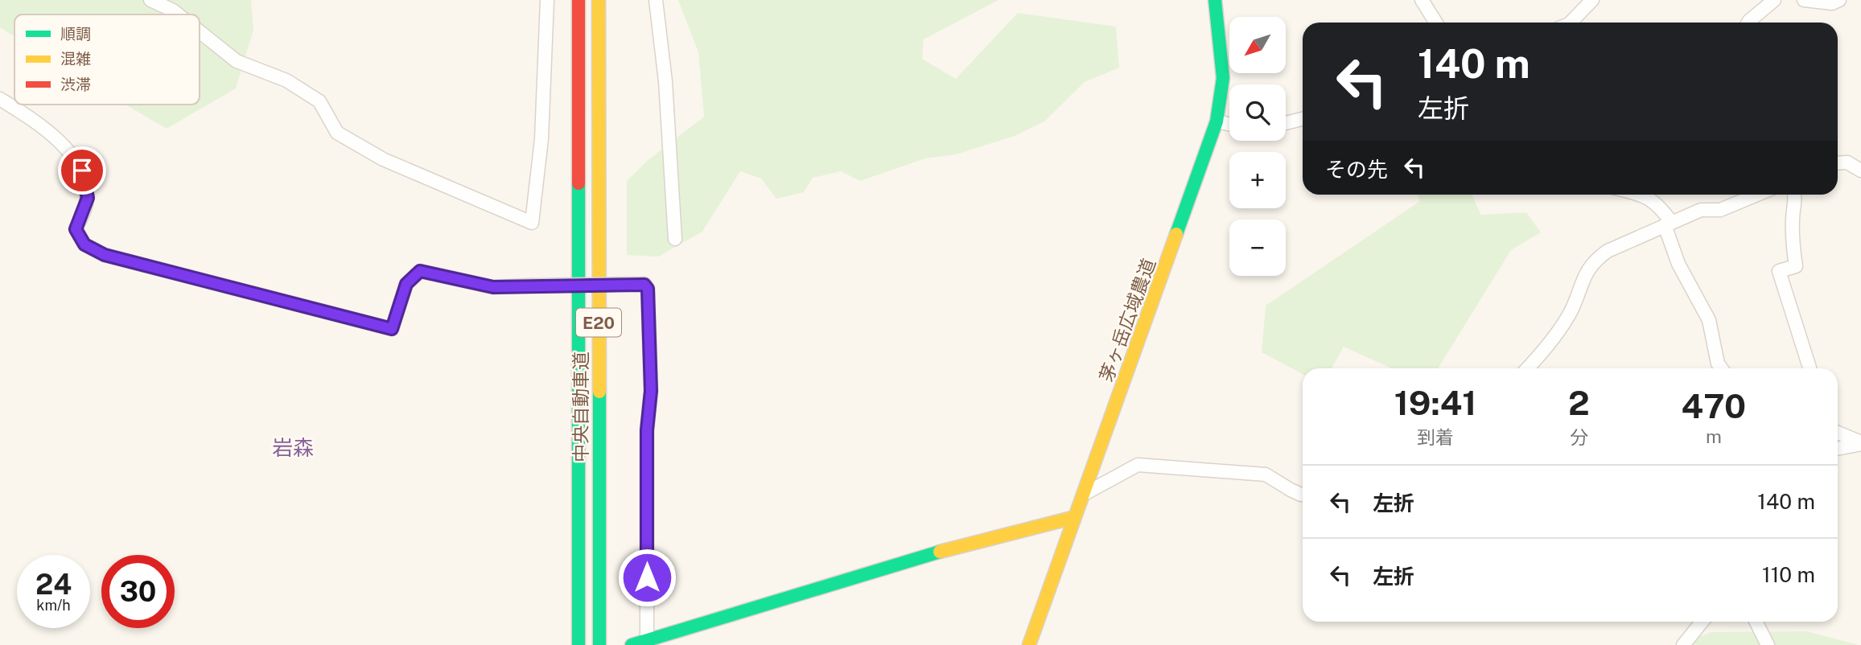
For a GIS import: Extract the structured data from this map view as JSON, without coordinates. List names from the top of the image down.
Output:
{
  "streets": {
    "main road": ["茅ヶ岳広域農道", "E20", "中央自動車道"]
  },
  "districts": ["岩森"],
  "legend": ["順調", "混雑", "渋滞"],
  "north": "bottom left",
  "page": {
    "map_buttons": ["+", "−"],
    "turn": ["140 m", "左折"],
    "then": "その先",
    "eta": [
      "19:41",
      "到着",
      "2",
      "分",
      "470",
      "m"
    ],
    "list": [
      {
        "name": "左折",
        "value": "140 m"
      },
      {
        "name": "左折",
        "value": "110 m"
      }
    ],
    "speed": "24 km/h",
    "limit": "30"
  }
}
